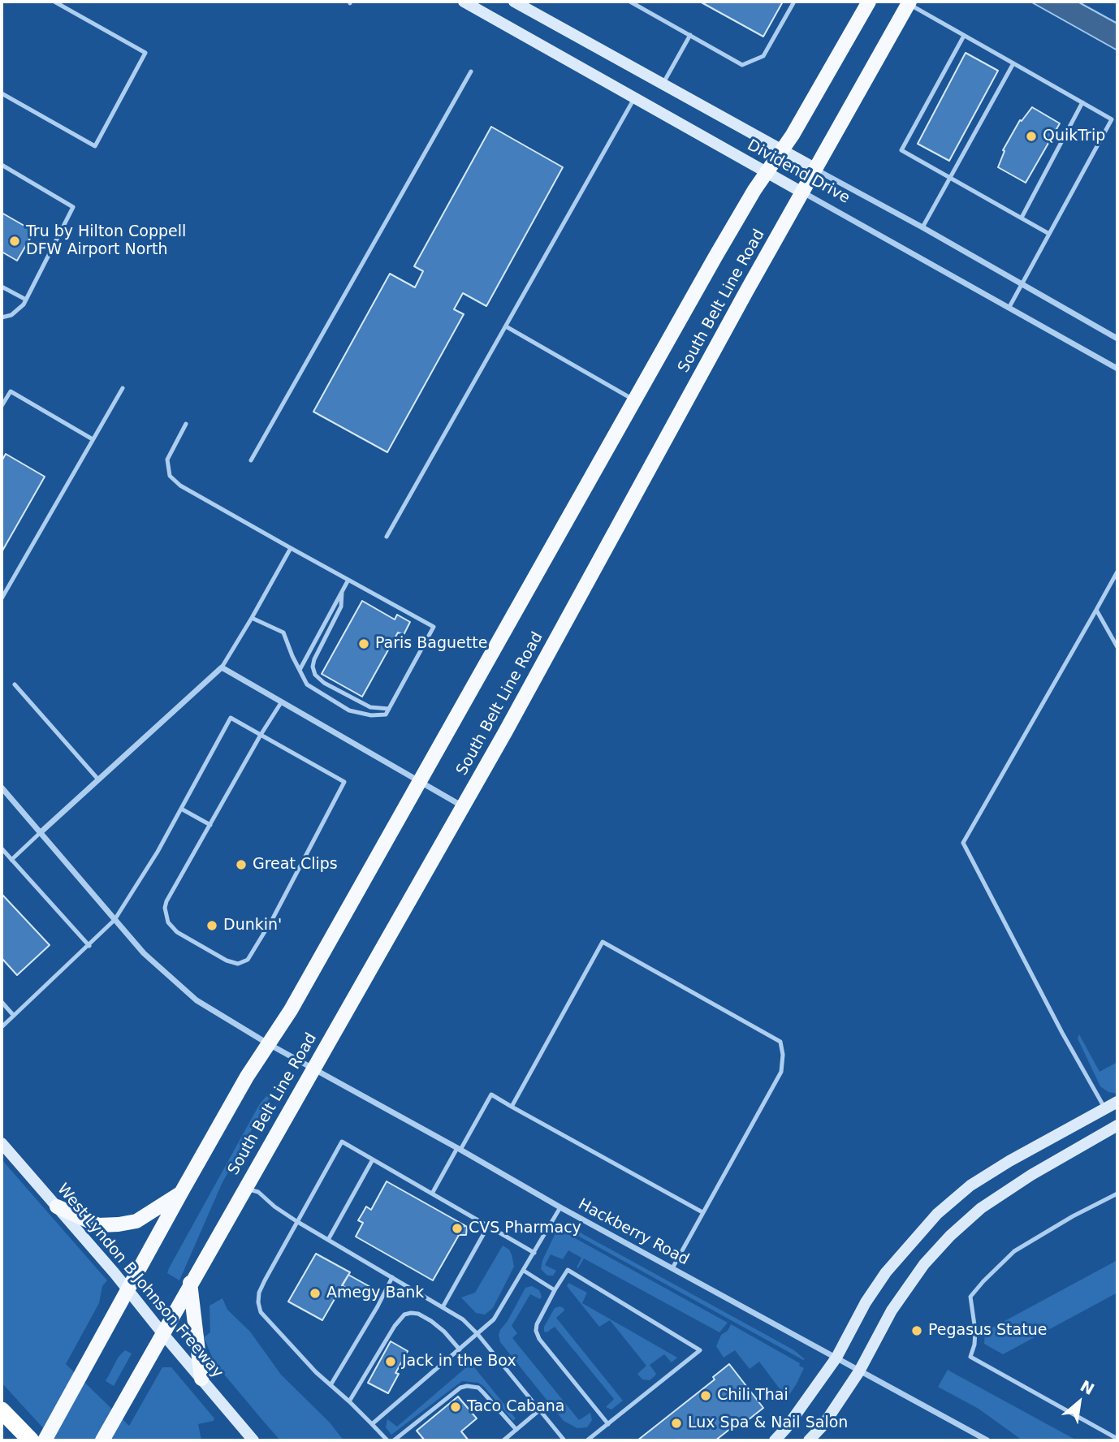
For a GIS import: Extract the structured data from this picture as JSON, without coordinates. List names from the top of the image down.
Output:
{
  "streets": {
    "main road": ["South Belt Line Road"],
    "street": ["Dividend Drive", "Hackberry Road", "West Lyndon B Johnson Freeway"]
  },
  "crossings": [
    ["Dividend Drive", "South Belt Line Road"],
    ["South Belt Line Road", "Hackberry Road"],
    ["South Belt Line Road", "West Lyndon B Johnson Freeway"]
  ],
  "places": [
    "QuikTrip",
    "Tru by Hilton Coppell DFW Airport North",
    "Paris Baguette",
    "Great Clips",
    "Dunkin'",
    "CVS Pharmacy",
    "Amegy Bank",
    "Pegasus Statue",
    "Jack in the Box",
    "Chili Thai",
    "Taco Cabana",
    "Lux Spa & Nail Salon"
  ],
  "north": "top right"
}
